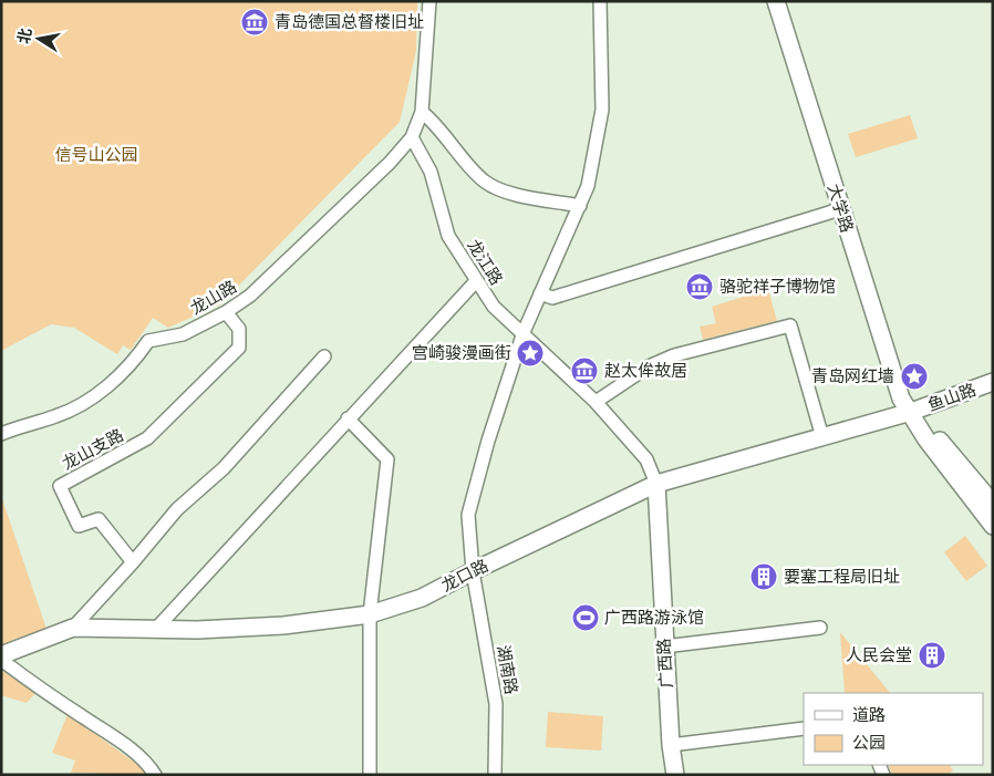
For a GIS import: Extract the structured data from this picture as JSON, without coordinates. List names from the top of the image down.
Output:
{
  "streets": {
    "main road": [
      "大学路",
      "鱼山路",
      "龙口路",
      "广西路"
    ],
    "street": [
      "龙江路",
      "龙山路",
      "龙山支路",
      "湖南路"
    ]
  },
  "crossings": [
    ["大学路", "鱼山路"],
    ["大学路", "龙口路"],
    ["龙江路", "龙山路"],
    ["龙江路", "龙口路"],
    ["龙江路", "广西路"],
    ["龙江路", "湖南路"],
    ["龙山路", "龙山支路"],
    ["鱼山路", "龙口路"],
    ["龙口路", "广西路"],
    ["龙口路", "湖南路"]
  ],
  "parks": ["信号山公园"],
  "places": {
    "museum": ["青岛德国总督楼旧址", "骆驼祥子博物馆", "赵太侔故居"],
    "place": ["宫崎骏漫画街", "青岛网红墙"],
    "building": ["要塞工程局旧址", "人民会堂"],
    "sports": ["广西路游泳馆"]
  },
  "legend": ["道路", "公园"],
  "north": "left"
}
